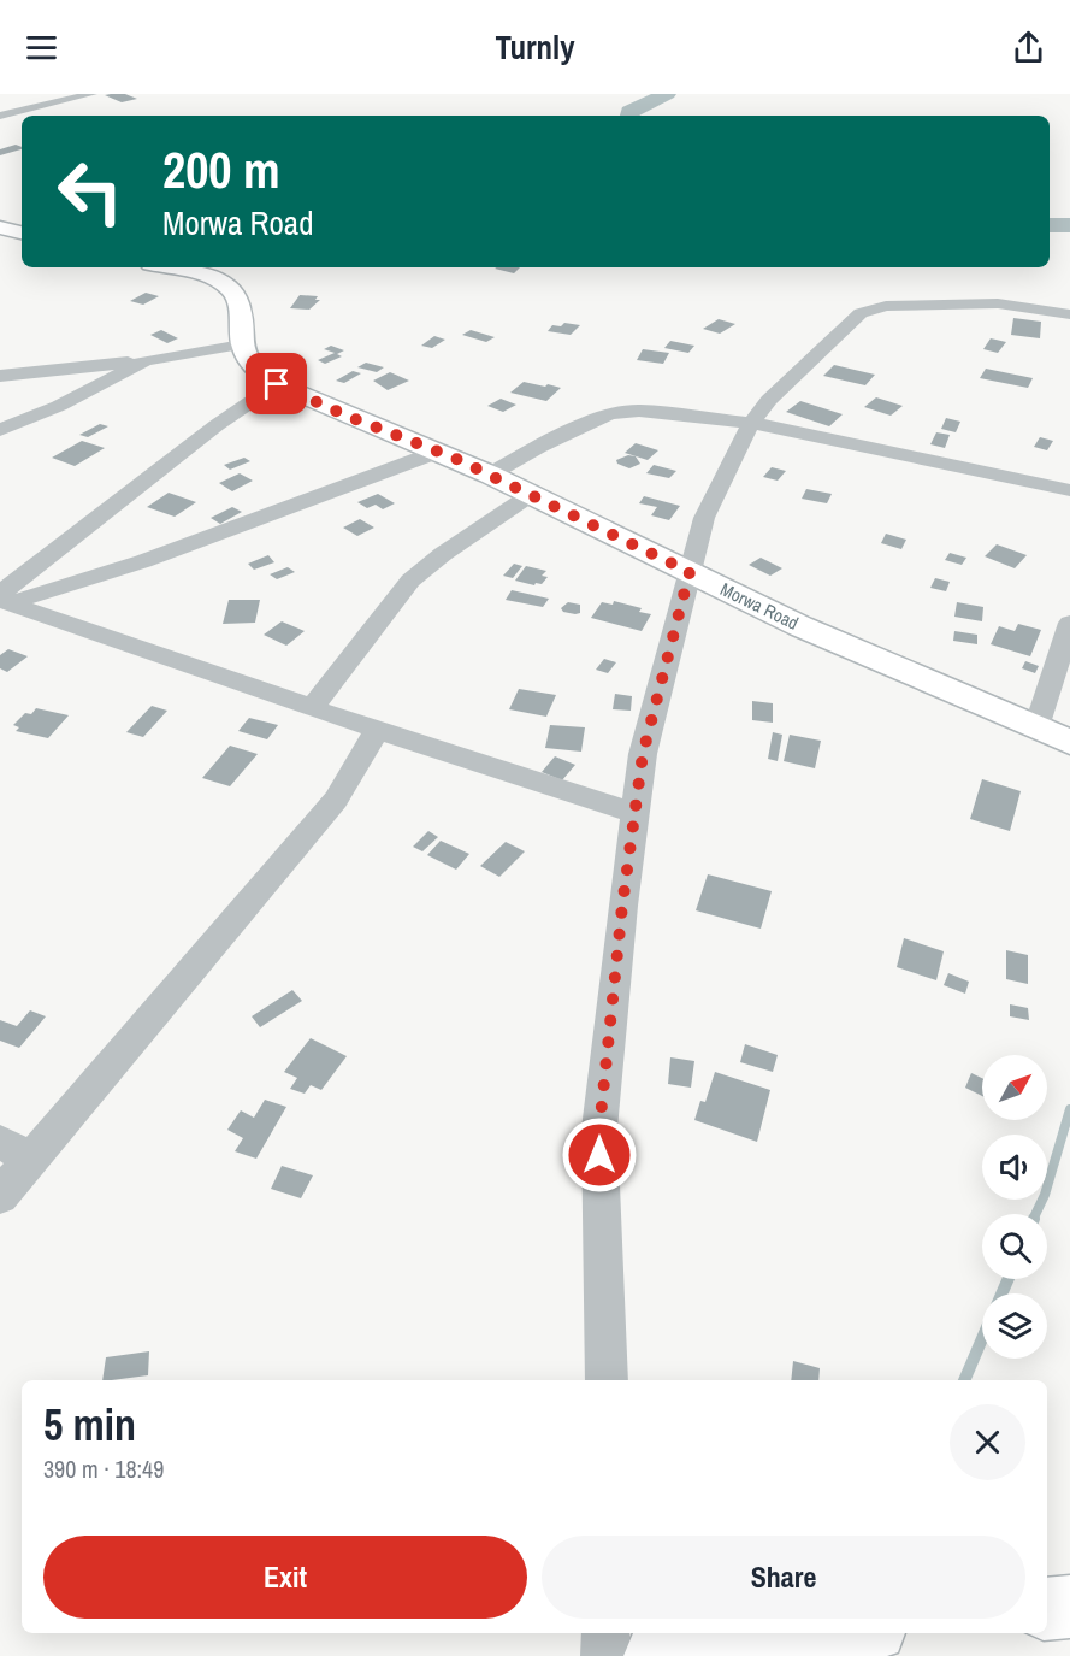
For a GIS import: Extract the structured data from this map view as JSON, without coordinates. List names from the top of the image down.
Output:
{
  "streets": {
    "main road": ["Morwa Road"]
  },
  "north": "top right",
  "page": {
    "header": "Turnly",
    "turn": ["200 m", "Morwa Road"],
    "heading": ["5 min", "390 m · 18:49"],
    "buttons": ["Exit", "Share"]
  }
}
